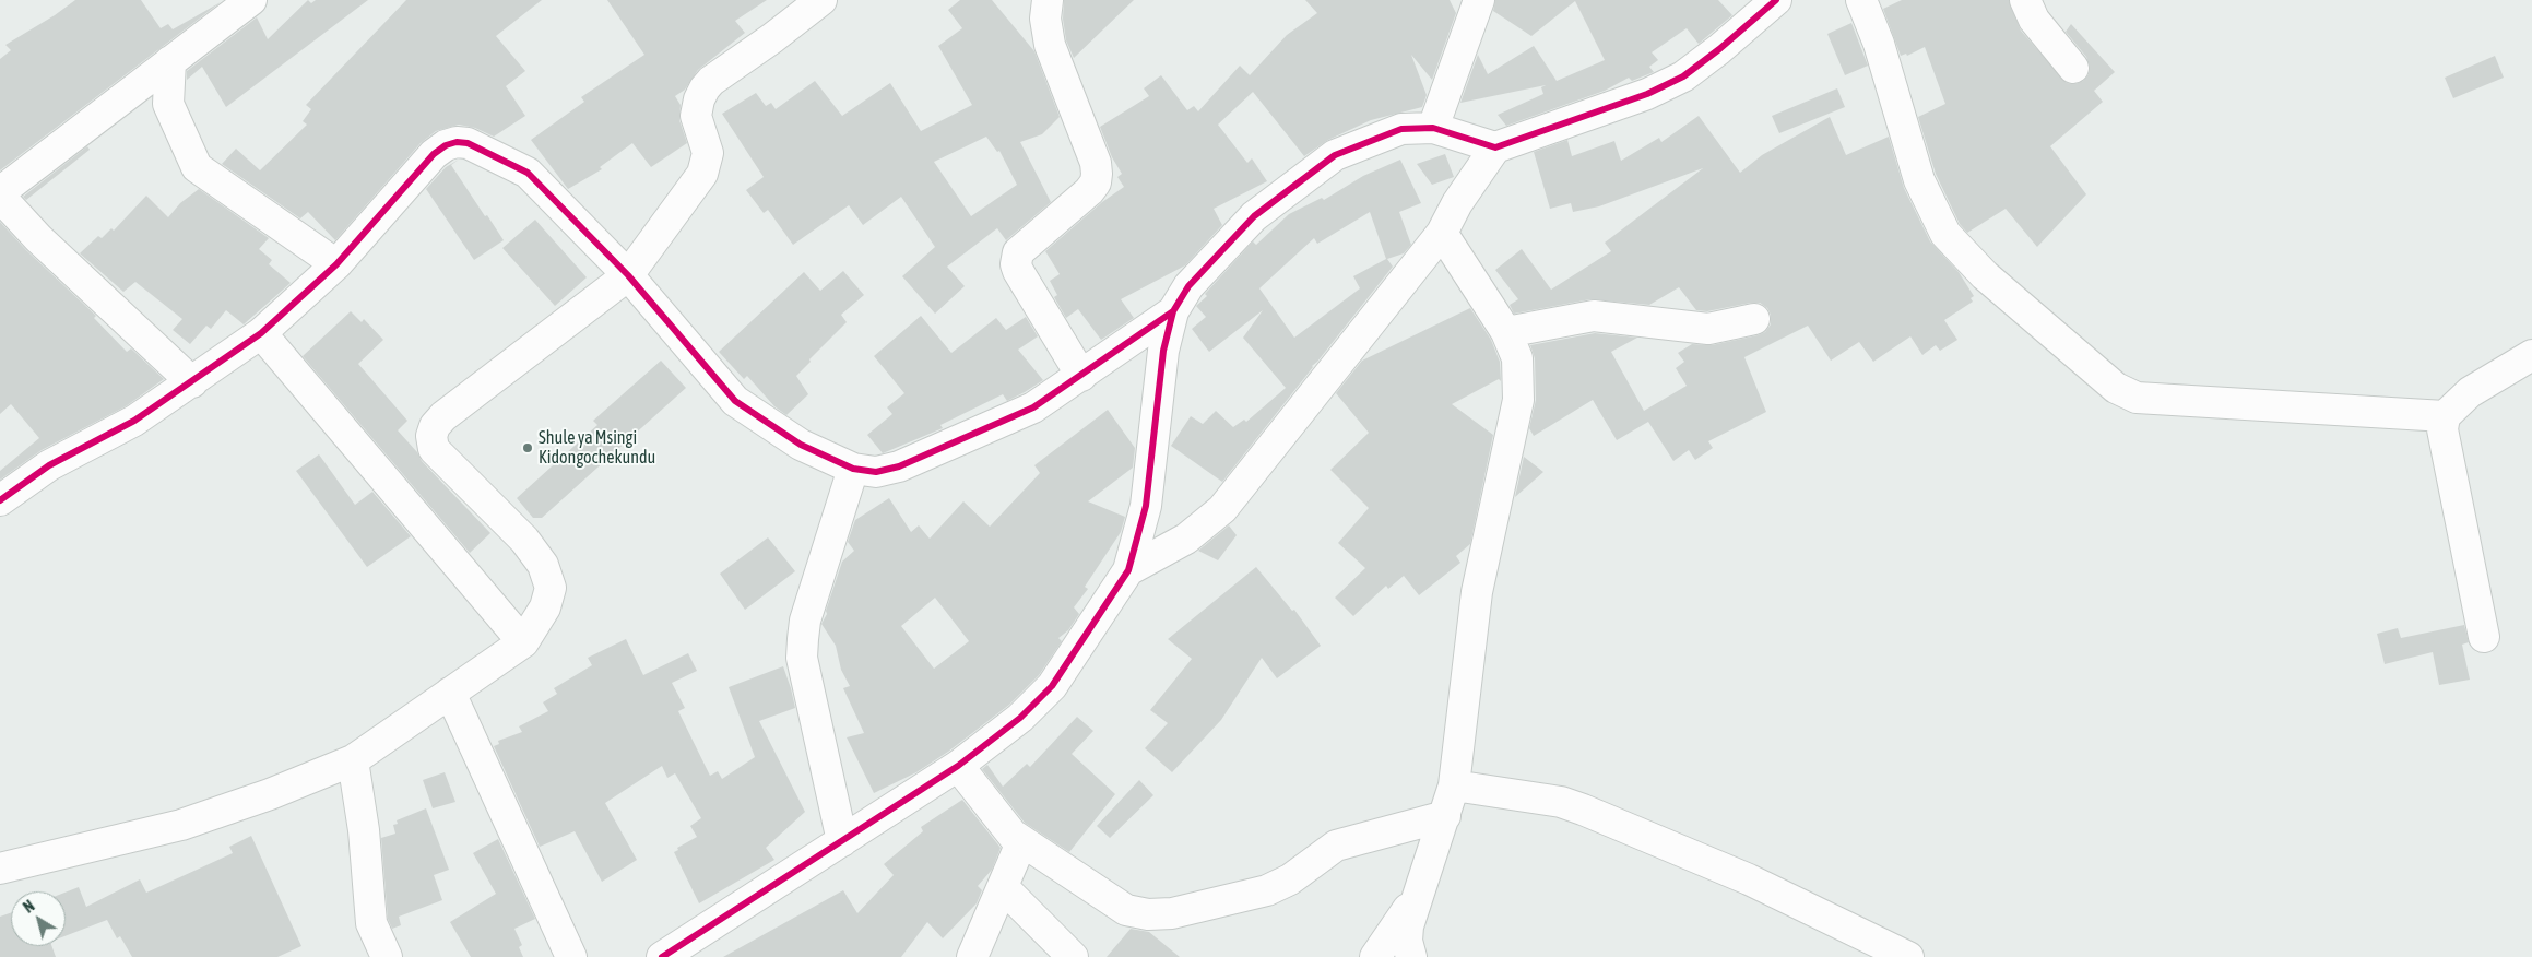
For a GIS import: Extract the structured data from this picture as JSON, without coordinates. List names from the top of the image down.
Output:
{
  "places": ["Shule ya Msingi Kidongochekundu"],
  "north": "top left"
}
